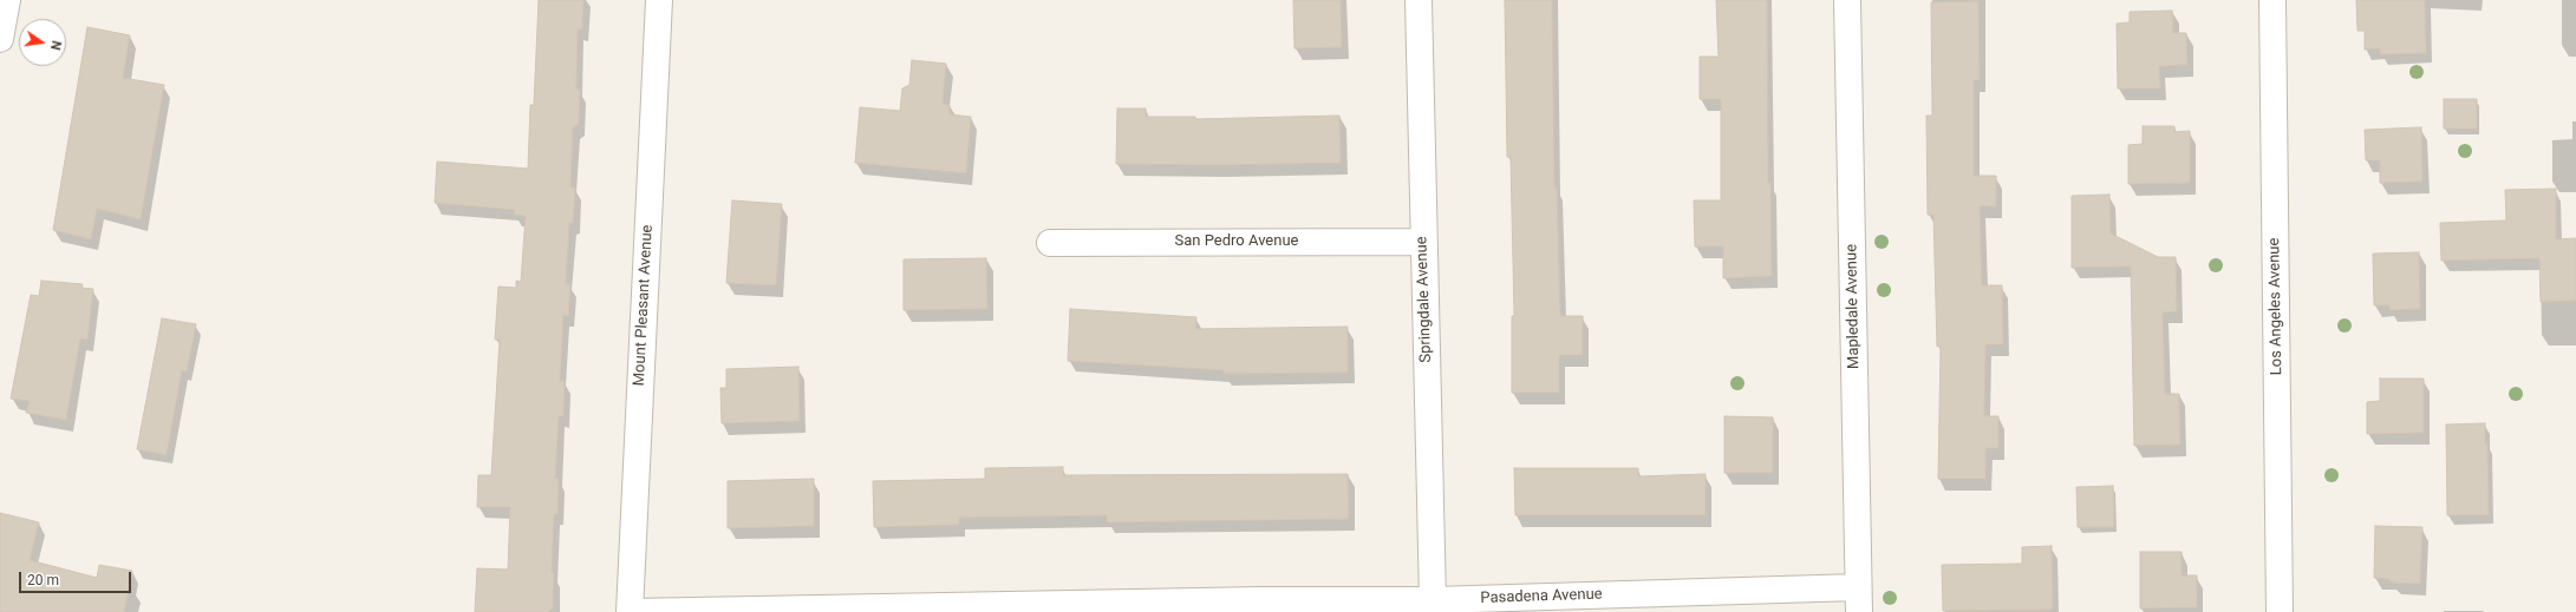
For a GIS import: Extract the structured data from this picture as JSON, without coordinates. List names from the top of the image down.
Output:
{
  "streets": {
    "street": [
      "San Pedro Avenue",
      "Springdale Avenue",
      "Mount Pleasant Avenue",
      "Mapledale Avenue",
      "Los Angeles Avenue",
      "Pasadena Avenue"
    ]
  },
  "crossings": [
    ["San Pedro Avenue", "Springdale Avenue"],
    ["Springdale Avenue", "Pasadena Avenue"],
    ["Mount Pleasant Avenue", "Pasadena Avenue"],
    ["Mapledale Avenue", "Pasadena Avenue"]
  ],
  "scale_bar": "20 m",
  "north": "right"
}
